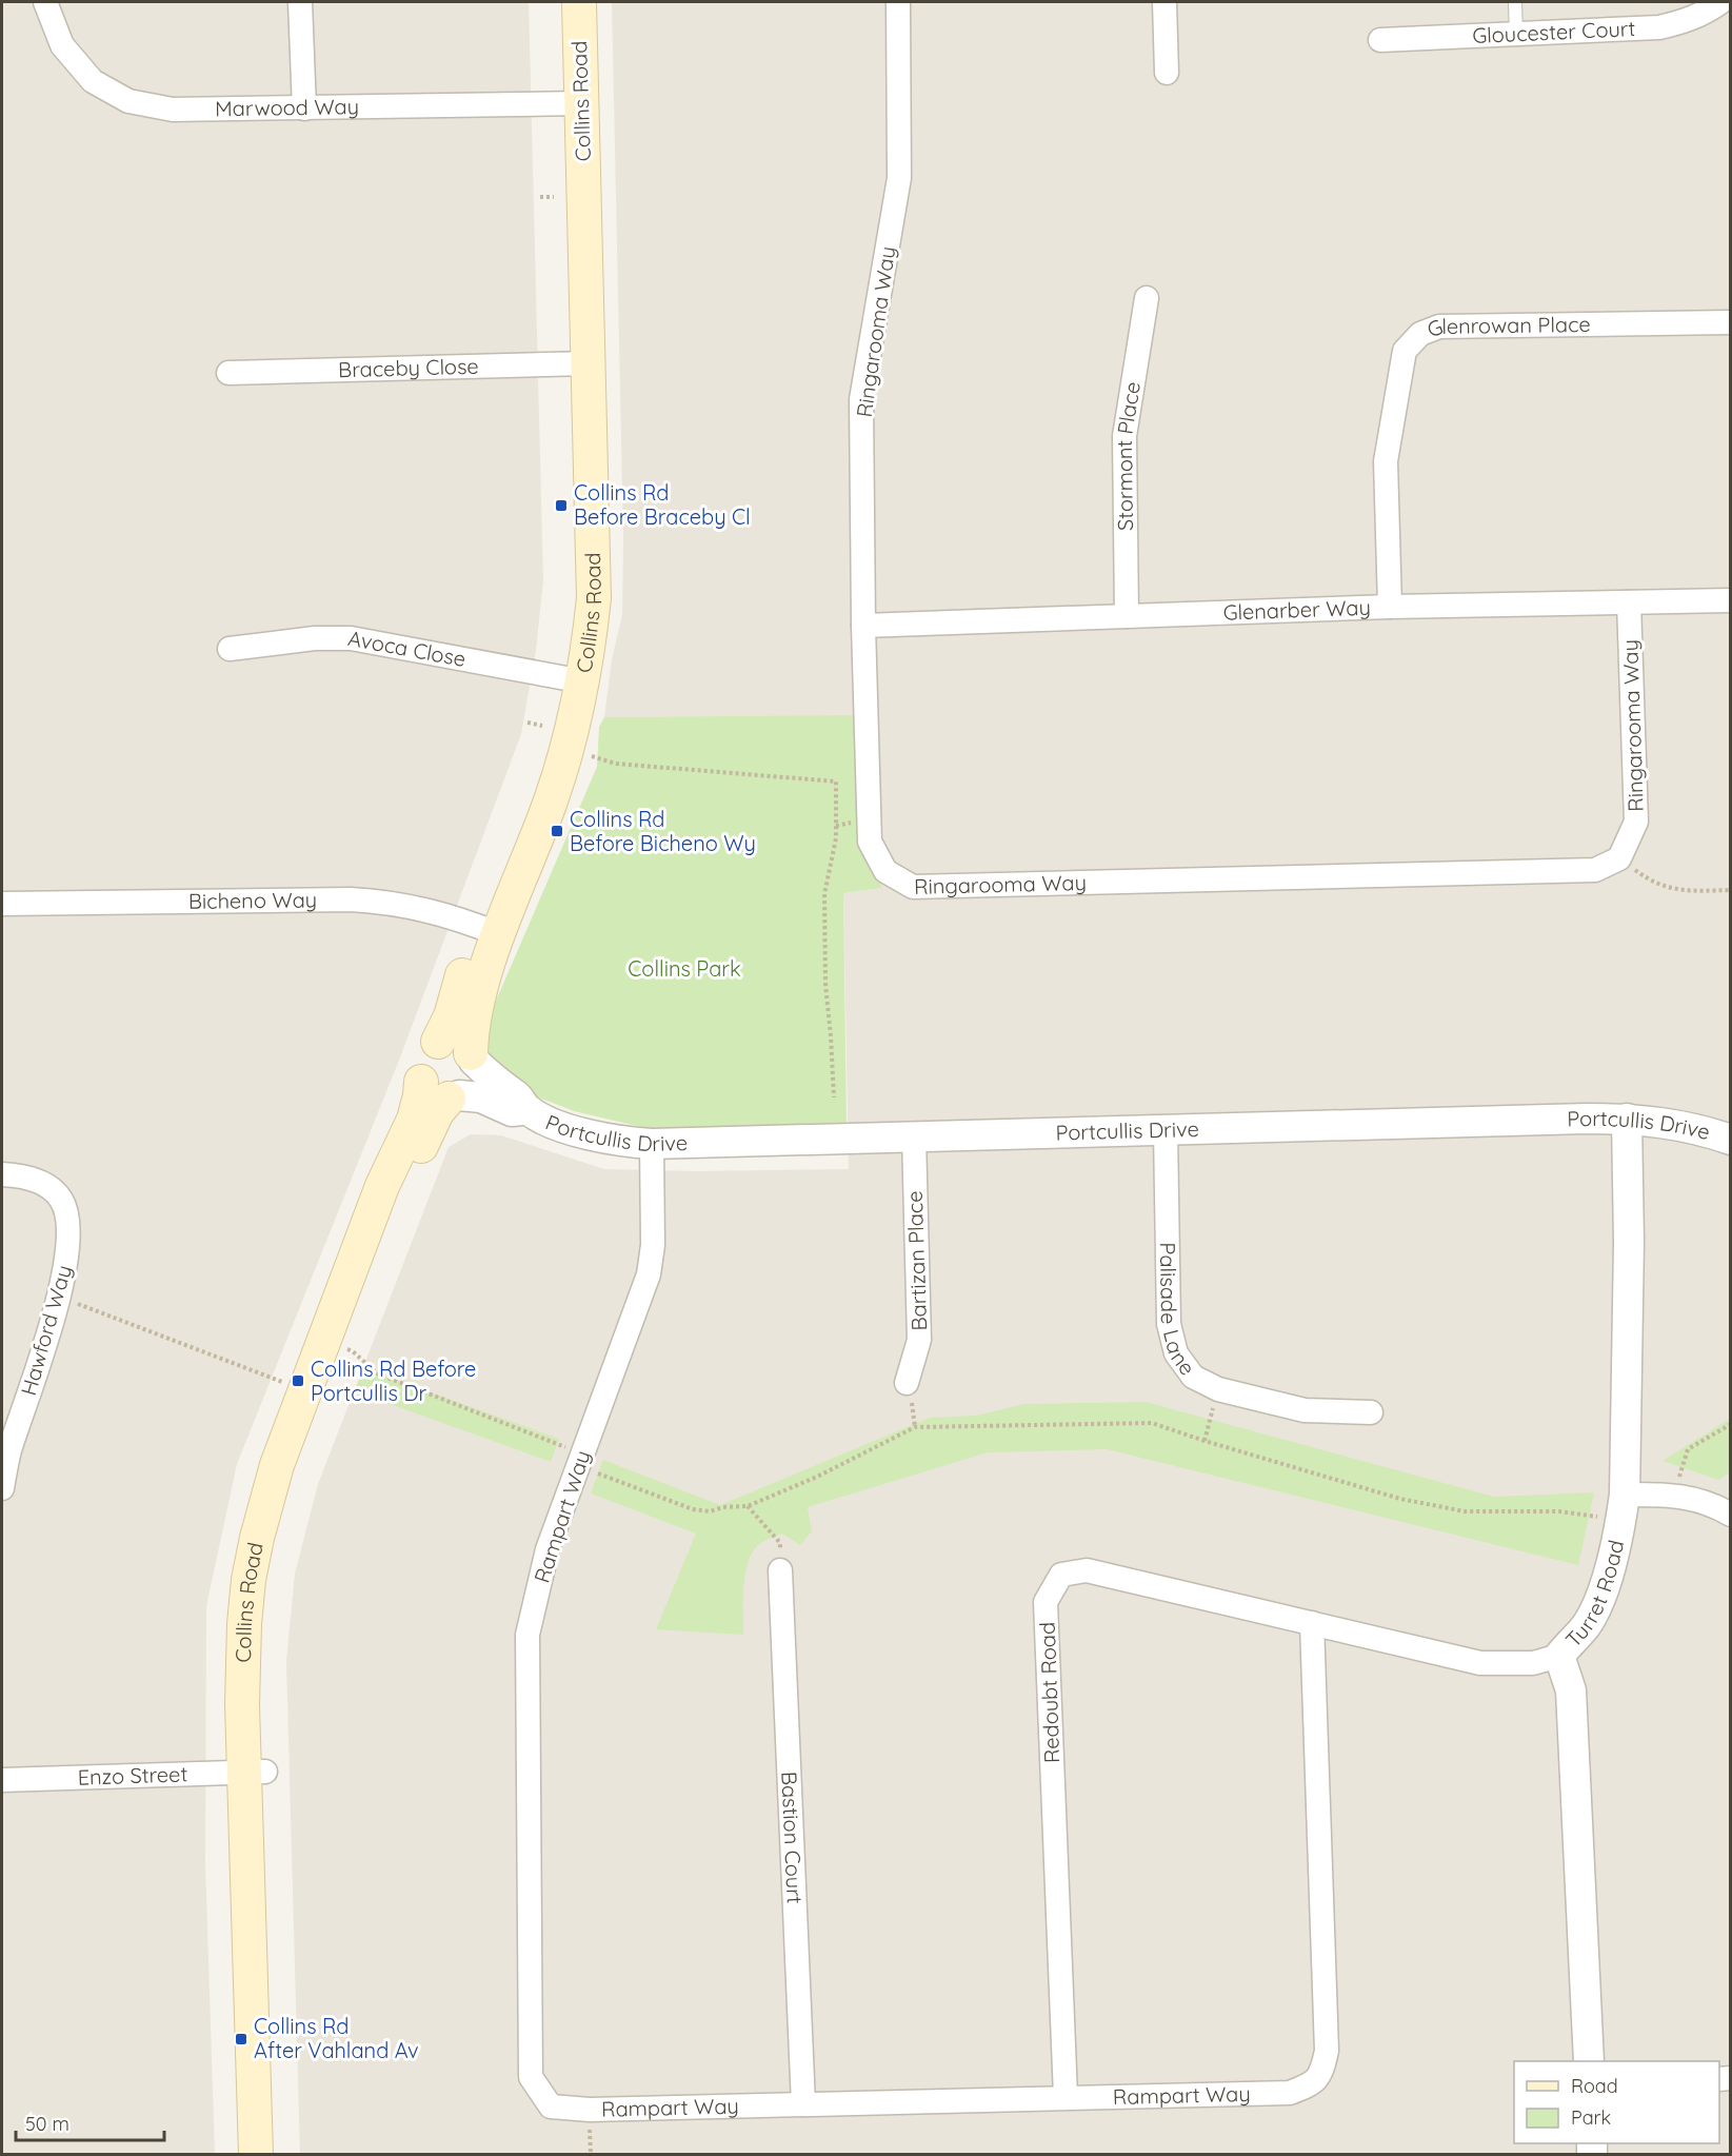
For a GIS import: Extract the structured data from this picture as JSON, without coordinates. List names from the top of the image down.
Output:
{
  "streets": {
    "main road": ["Collins Road"],
    "street": [
      "Gloucester Court",
      "Marwood Way",
      "Glenrowan Place",
      "Ringarooma Way",
      "Braceby Close",
      "Stormont Place",
      "Glenarber Way",
      "Avoca Close",
      "Bicheno Way",
      "Portcullis Drive",
      "Bartizan Place",
      "Palisade Lane",
      "Hawford Way",
      "Rampart Way",
      "Turret Road",
      "Redoubt Road",
      "Enzo Street",
      "Bastion Court"
    ]
  },
  "crossings": [
    ["Collins Road", "Marwood Way"],
    ["Collins Road", "Braceby Close"],
    ["Collins Road", "Avoca Close"],
    ["Collins Road", "Bicheno Way"],
    ["Collins Road", "Portcullis Drive"],
    ["Collins Road", "Enzo Street"],
    ["Glenrowan Place", "Glenarber Way"],
    ["Ringarooma Way", "Glenarber Way"],
    ["Stormont Place", "Glenarber Way"],
    ["Portcullis Drive", "Bartizan Place"],
    ["Portcullis Drive", "Palisade Lane"],
    ["Portcullis Drive", "Rampart Way"],
    ["Portcullis Drive", "Turret Road"],
    ["Rampart Way", "Redoubt Road"],
    ["Rampart Way", "Bastion Court"],
    ["Turret Road", "Redoubt Road"]
  ],
  "parks": ["Collins Park"],
  "places": {
    "transit": [
      "Collins Rd Before Braceby Cl",
      "Collins Rd Before Bicheno Wy",
      "Collins Rd Before Portcullis Dr",
      "Collins Rd After Vahland Av"
    ]
  },
  "legend": ["Road", "Park"],
  "scale_bar": "50 m"
}
